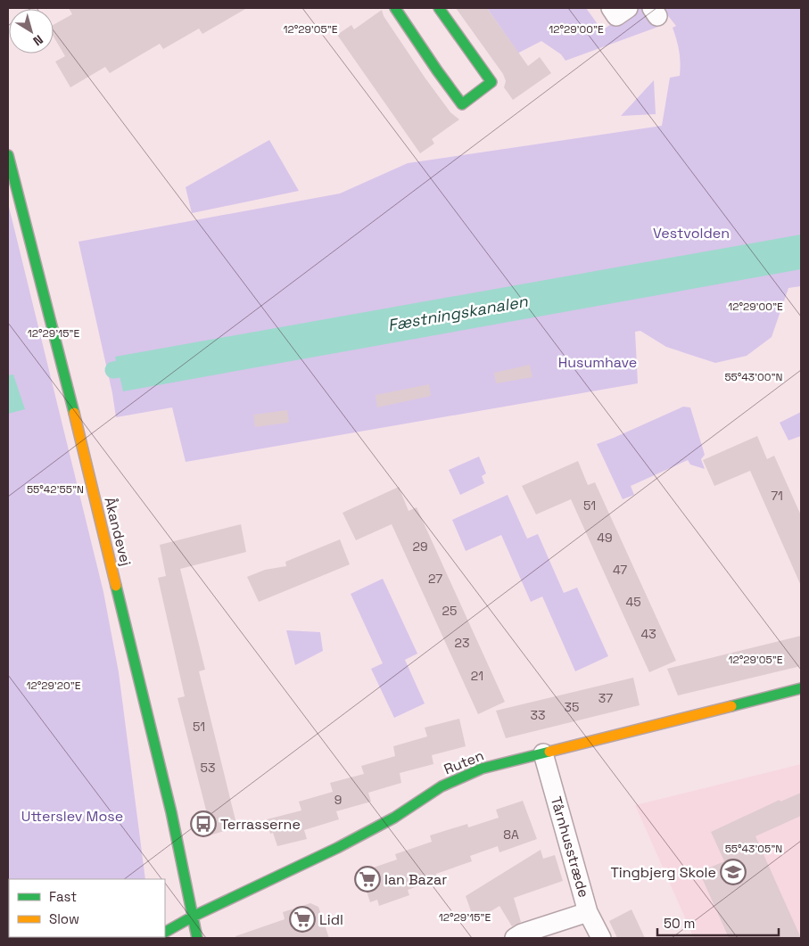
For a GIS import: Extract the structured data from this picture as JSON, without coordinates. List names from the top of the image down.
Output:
{
  "streets": {
    "street": ["Åkandevej", "Ruten", "Tårnhusstræde"]
  },
  "crossings": [
    ["Åkandevej", "Ruten"],
    ["Ruten", "Tårnhusstræde"]
  ],
  "water": ["Fæstningskanalen"],
  "parks": ["Vestvolden", "Husumhave", "Utterslev Mose"],
  "places": {
    "bus stop": ["Terrasserne"],
    "school or university": ["Tingbjerg Skole"],
    "supermarket": ["Ian Bazar", "Lidl"]
  },
  "house_numbers": [
    "71",
    "51",
    "49",
    "29",
    "47",
    "27",
    "45",
    "25",
    "43",
    "23",
    "21",
    "37",
    "35",
    "33",
    "51",
    "53",
    "9",
    "8A"
  ],
  "legend": ["Fast", "Slow"],
  "scale_bar": "50 m",
  "north": "bottom right",
  "coordinates": [
    "12°29'05\"E",
    "12°29'00\"E",
    "12°29'15\"E",
    "55°43'00\"N",
    "55°42'55\"N",
    "12°29'20\"E",
    "55°43'05\"N"
  ]
}
